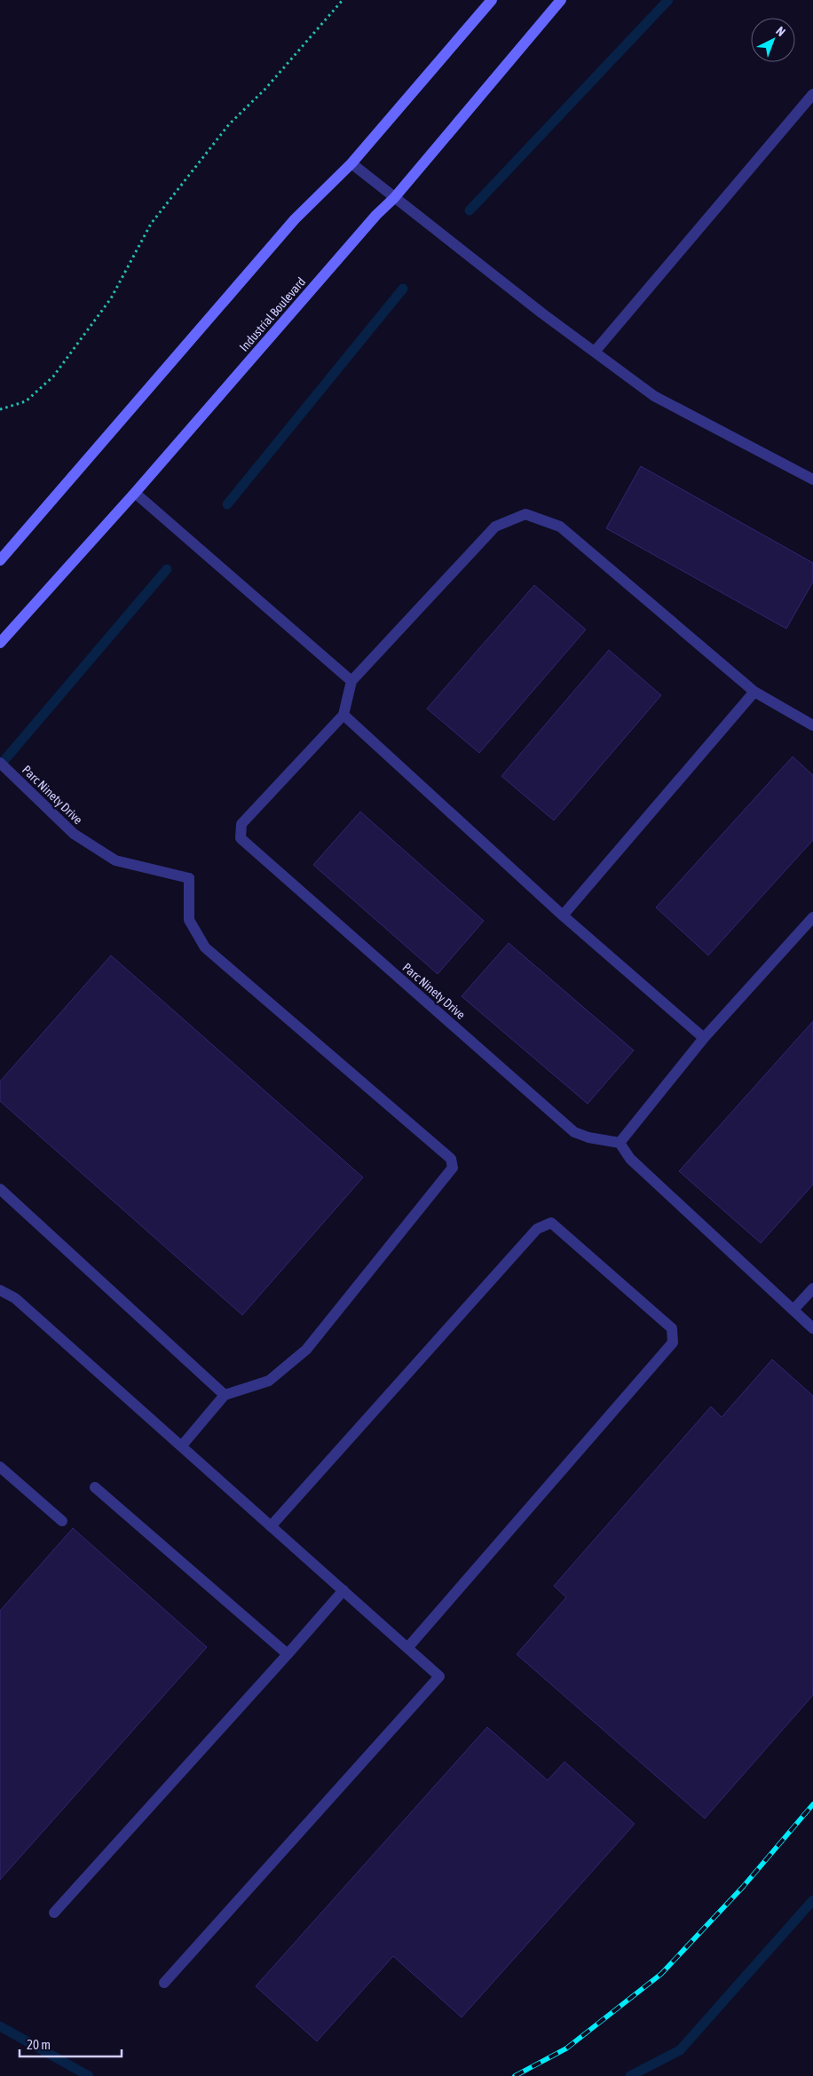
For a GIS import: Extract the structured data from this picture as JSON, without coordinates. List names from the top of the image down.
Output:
{
  "streets": {
    "street": ["Industrial Boulevard", "Parc Ninety Drive"]
  },
  "scale_bar": "20 m",
  "north": "top right"
}
